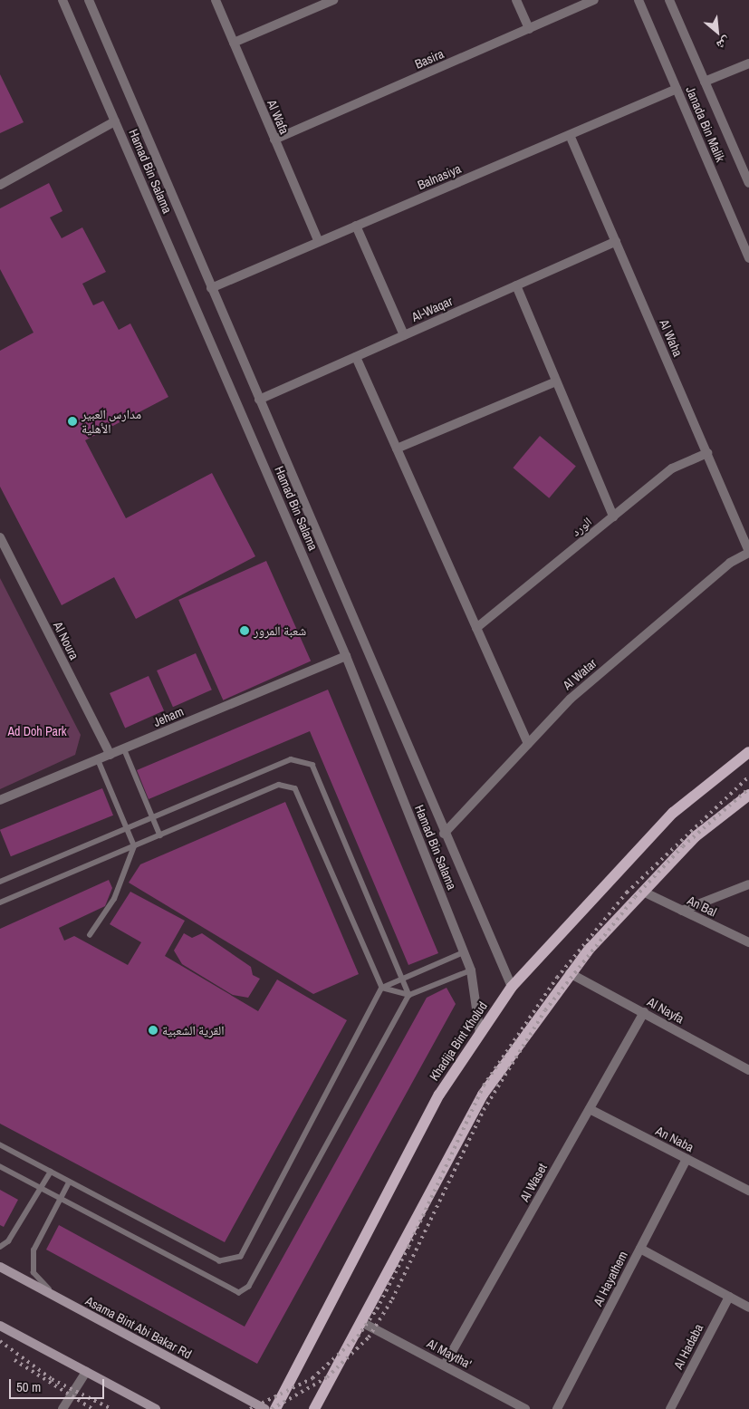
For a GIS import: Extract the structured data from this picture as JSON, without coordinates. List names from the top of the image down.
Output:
{
  "streets": {
    "main road": ["Khadija Bint Kholud", "Asama Bint Abi Bakar Rd"],
    "street": [
      "Basira",
      "Al Wafa",
      "Janada Bin Malik",
      "Hamad Bin Salama",
      "Balnasiya",
      "Al-Waqar",
      "Al Waha",
      "الورد",
      "Al Noura",
      "Al Watar",
      "Jeham",
      "An Bal",
      "Al Nayfa",
      "An Naba",
      "Al Waset",
      "Al Hayathem",
      "Al Hadaba",
      "Al Maytha'"
    ]
  },
  "crossings": [
    ["Basira", "Al Wafa"],
    ["Al Wafa", "Balnasiya"],
    ["Janada Bin Malik", "Balnasiya"],
    ["Hamad Bin Salama", "Balnasiya"],
    ["Hamad Bin Salama", "Al-Waqar"],
    ["Hamad Bin Salama", "Al Watar"],
    ["Hamad Bin Salama", "Jeham"],
    ["Hamad Bin Salama", "Khadija Bint Kholud"],
    ["Balnasiya", "Al Waha"],
    ["Al-Waqar", "Al Waha"],
    ["Al Waha", "الورد"],
    ["Al Waha", "Al Watar"],
    ["Al Noura", "Jeham"],
    ["Al Nayfa", "Al Waset"],
    ["An Naba", "Al Waset"],
    ["An Naba", "Al Hayathem"],
    ["Al Waset", "Al Maytha'"]
  ],
  "parks": ["Ad Doh Park"],
  "places": ["مدارس العبير الأهلية", "شعبة المرور", "القرية الشعبية"],
  "scale_bar": "50 m",
  "north": "bottom right"
}
